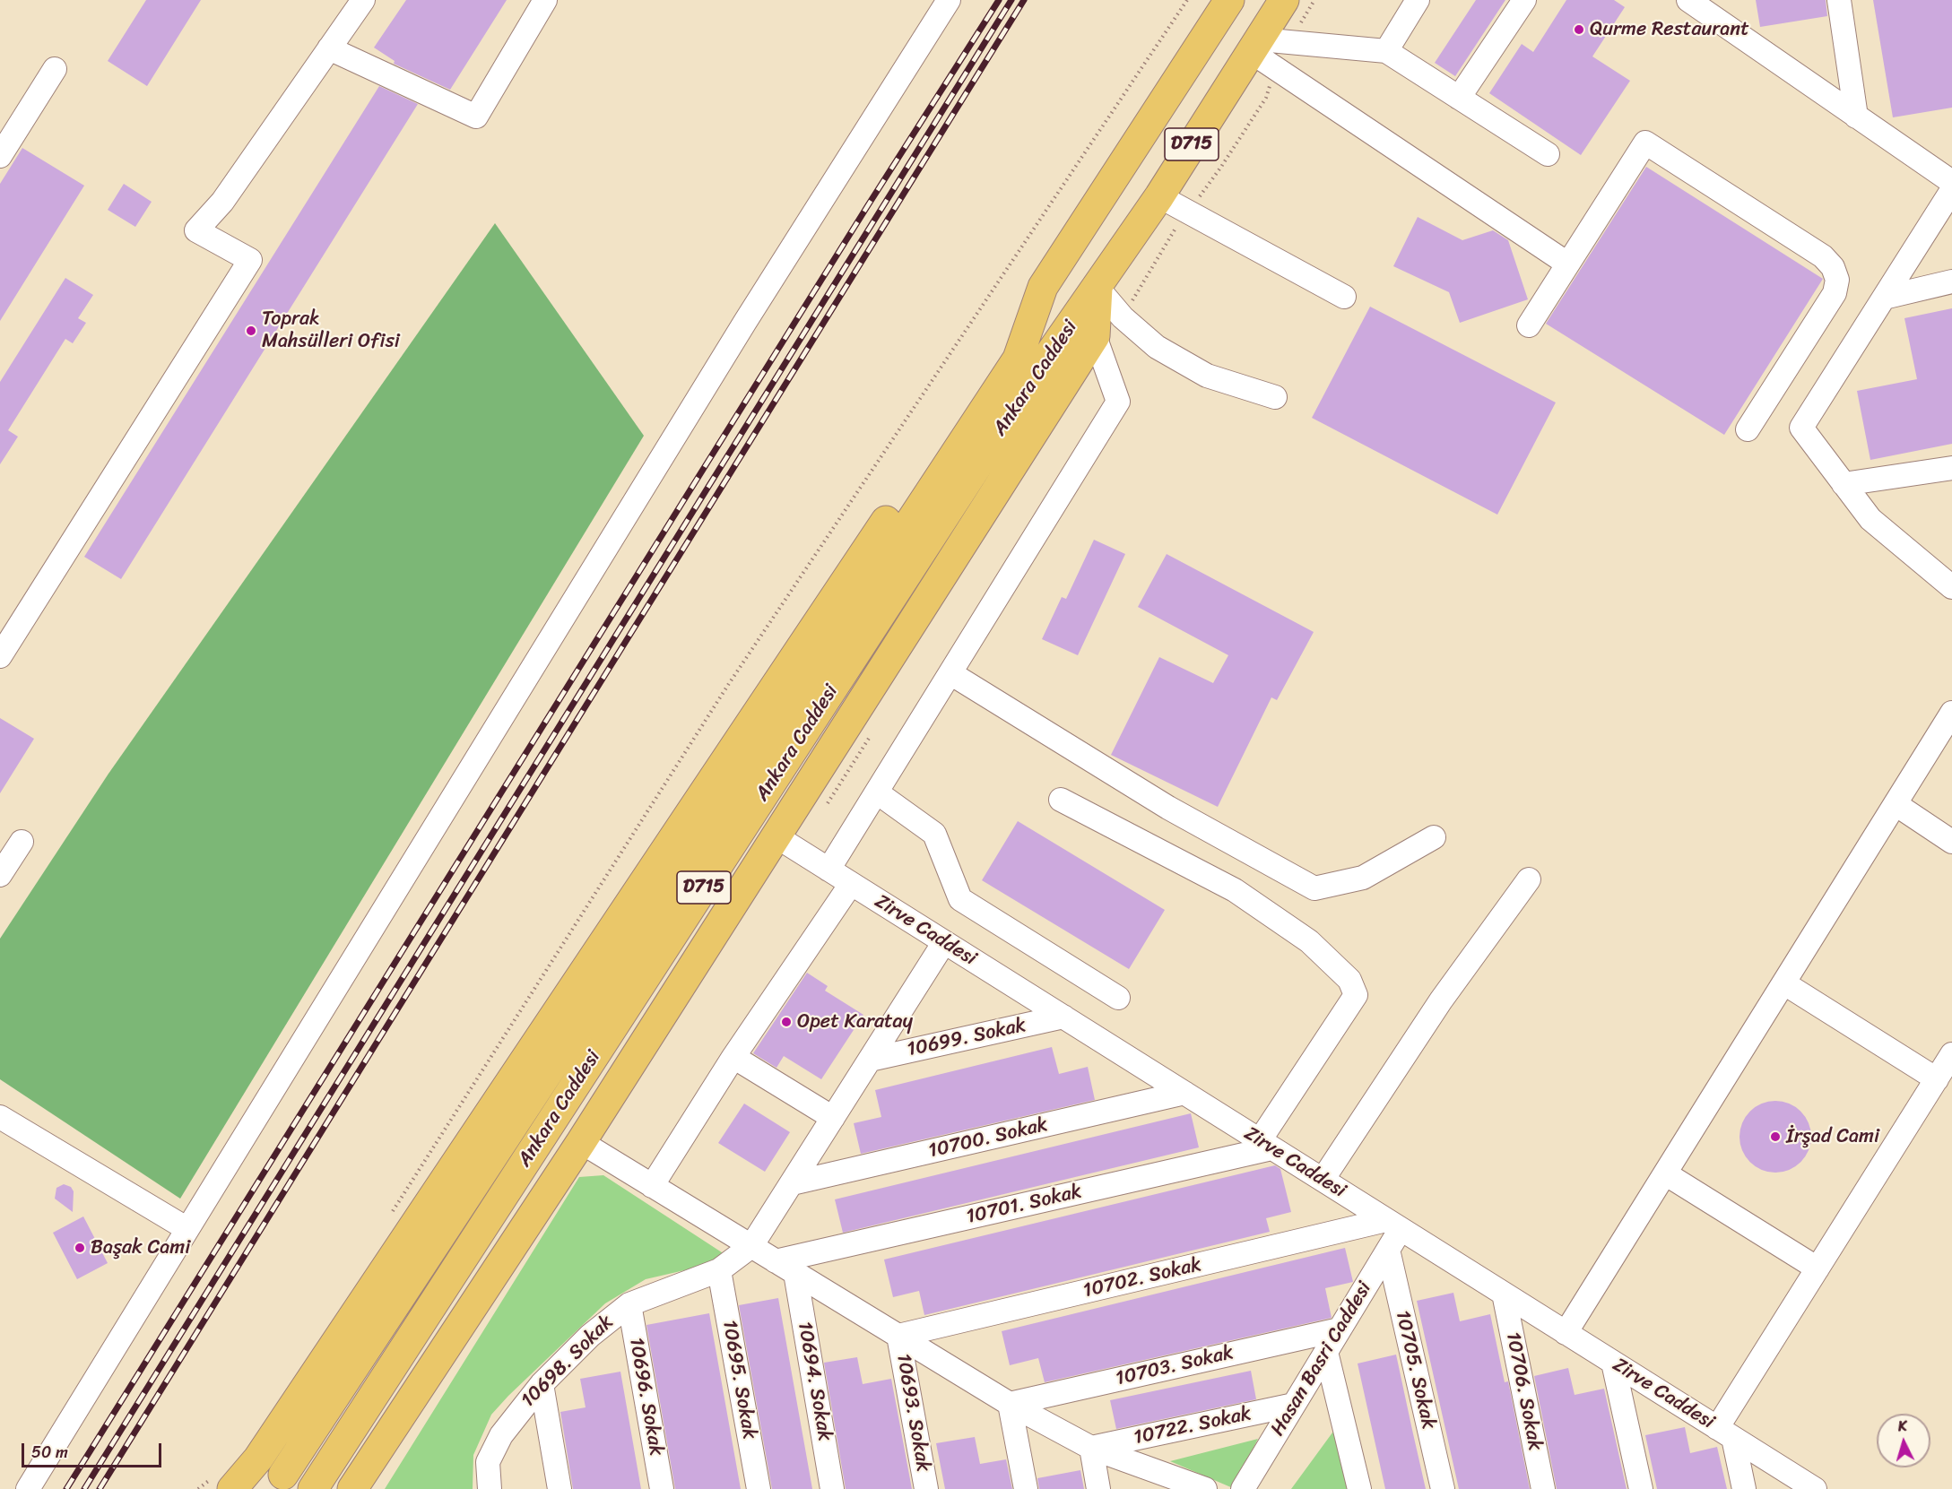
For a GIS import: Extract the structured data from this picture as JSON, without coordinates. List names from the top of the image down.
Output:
{
  "streets": {
    "highway": ["D715", "Ankara Caddesi"],
    "street": [
      "Zirve Caddesi",
      "10699. Sokak",
      "10700. Sokak",
      "10701. Sokak",
      "10702. Sokak",
      "Hasan Basri Caddesi",
      "10698. Sokak",
      "10703. Sokak",
      "10705. Sokak",
      "10695. Sokak",
      "10694. Sokak",
      "10706. Sokak",
      "10696. Sokak",
      "10693. Sokak",
      "10722. Sokak"
    ]
  },
  "crossings": [
    ["D715", "Ankara Caddesi"],
    ["D715", "Zirve Caddesi"],
    ["Zirve Caddesi", "10699. Sokak"],
    ["Zirve Caddesi", "10700. Sokak"],
    ["Zirve Caddesi", "10701. Sokak"],
    ["Zirve Caddesi", "10702. Sokak"],
    ["Zirve Caddesi", "Hasan Basri Caddesi"],
    ["Zirve Caddesi", "10706. Sokak"],
    ["10702. Sokak", "Hasan Basri Caddesi"],
    ["10702. Sokak", "10693. Sokak"],
    ["Hasan Basri Caddesi", "10703. Sokak"],
    ["Hasan Basri Caddesi", "10705. Sokak"],
    ["Hasan Basri Caddesi", "10722. Sokak"],
    ["10698. Sokak", "10695. Sokak"],
    ["10698. Sokak", "10696. Sokak"]
  ],
  "places": [
    "Qurme Restaurant",
    "Toprak Mahsülleri Ofisi",
    "Opet Karatay",
    "İrşad Cami",
    "Başak Cami"
  ],
  "scale_bar": "50 m",
  "north": "top"
}
